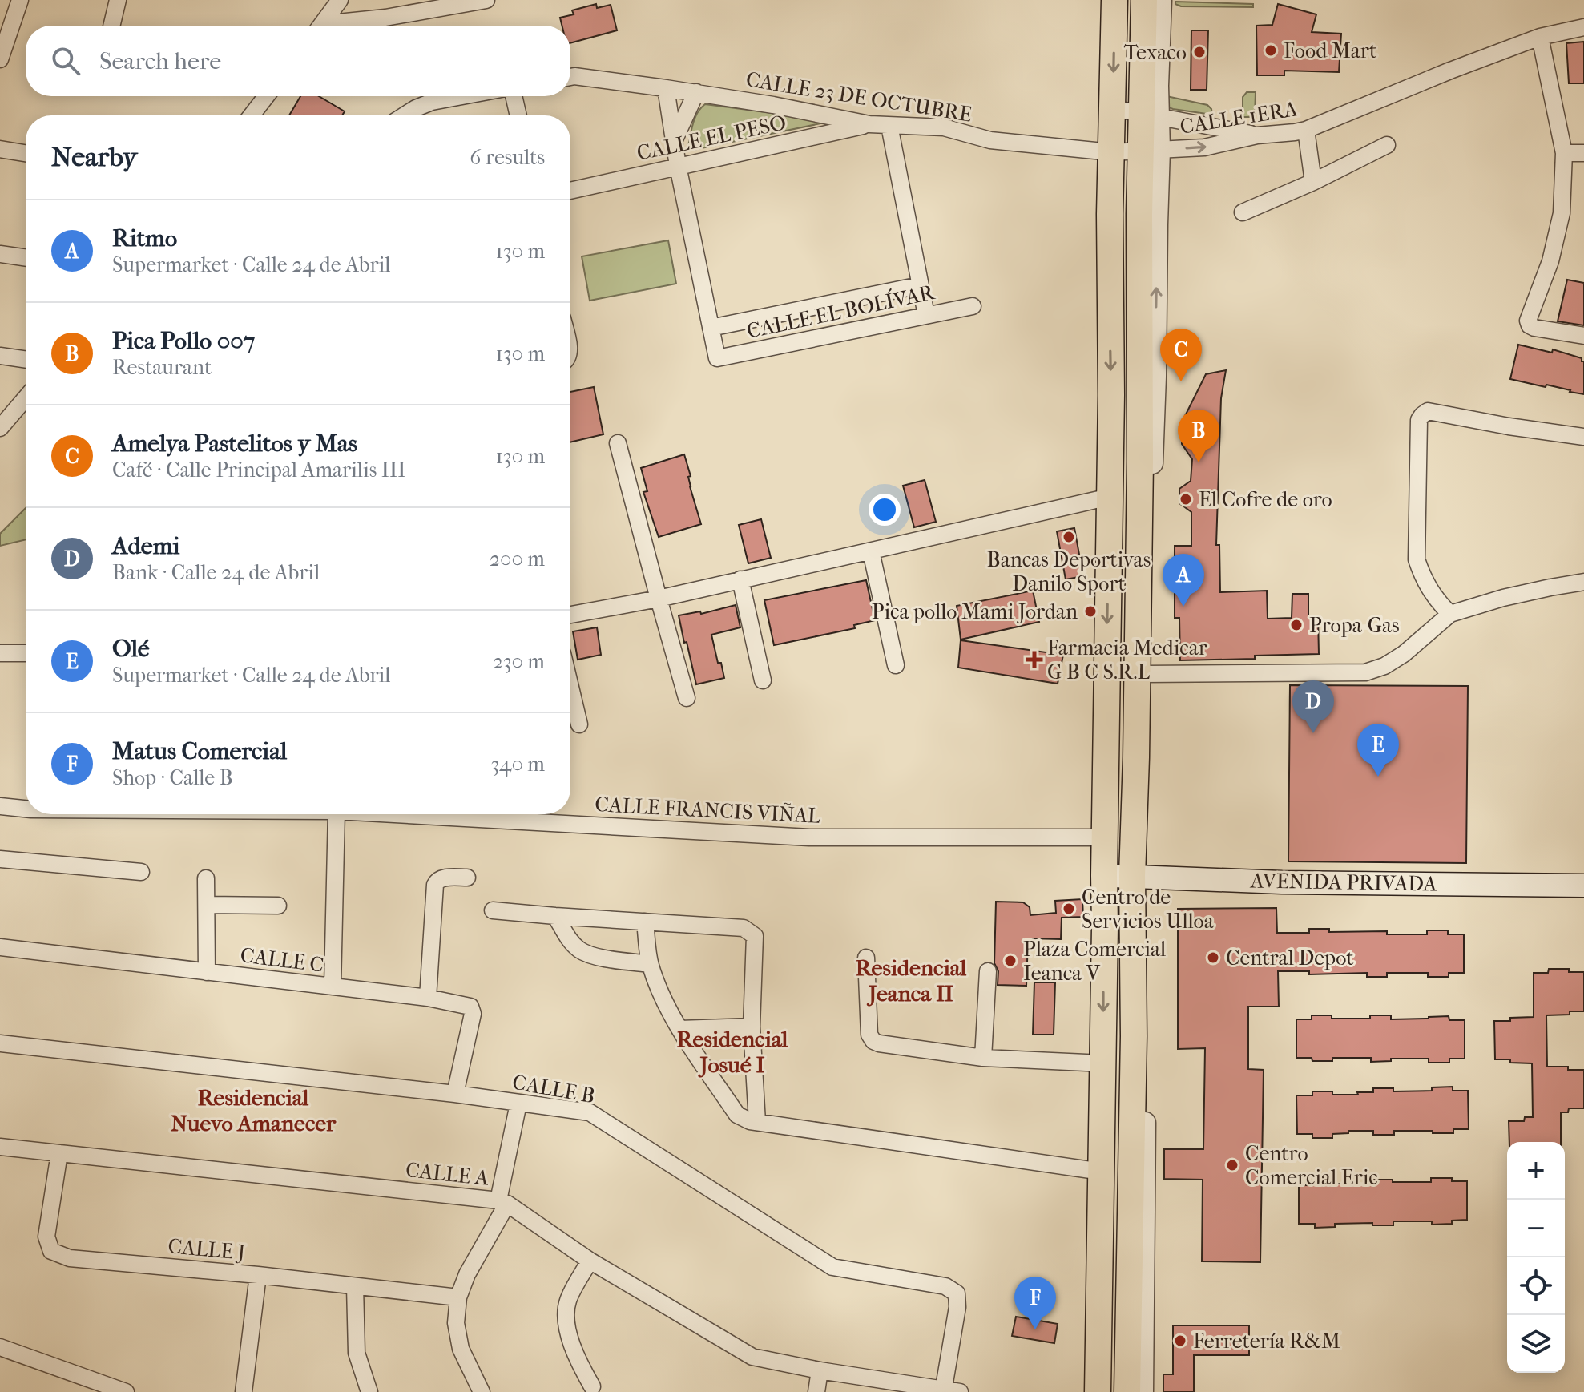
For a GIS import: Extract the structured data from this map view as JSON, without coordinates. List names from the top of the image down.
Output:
{
  "streets": {
    "main road": ["AVENIDA PRIVADA"],
    "street": [
      "CALLE 23 DE OCTUBRE",
      "CALLE 1ERA",
      "CALLE EL PESO",
      "CALLE EL BOLÍVAR",
      "CALLE FRANCIS VIÑAL",
      "CALLE C",
      "CALLE B",
      "CALLE A",
      "CALLE J"
    ]
  },
  "crossings": [
    ["CALLE 23 DE OCTUBRE", "CALLE 1ERA"],
    ["CALLE 23 DE OCTUBRE", "CALLE EL PESO"],
    ["CALLE C", "CALLE B"],
    ["CALLE B", "CALLE A"],
    ["CALLE A", "CALLE J"]
  ],
  "districts": ["Residencial Jeanca II", "Residencial Josué I", "Residencial Nuevo Amanecer"],
  "places": {
    "other": [
      "Food Mart",
      "Texaco",
      "El Cofre de oro",
      "Bancas Deportivas Danilo Sport",
      "Pica pollo Mami Jordan",
      "Propa-Gas",
      "Centro de Servicios Ulloa",
      "Central Depot",
      "Plaza Comercial Ieanca V",
      "Centro Comercial Eric",
      "Ferretería R&M"
    ],
    "health": ["Farmacia Medicar G B C S.R.L"]
  },
  "page": {
    "search": "Search here",
    "heading": ["Nearby", "6 results"],
    "list": [
      {
        "mark": "A",
        "name": "Ritmo",
        "note": "Supermarket · Calle 24 de Abril",
        "value": "130 m"
      },
      {
        "mark": "B",
        "name": "Pica Pollo 007",
        "note": "Restaurant",
        "value": "130 m"
      },
      {
        "mark": "C",
        "name": "Amelya Pastelitos y Mas",
        "note": "Café · Calle Principal Amarilis III",
        "value": "130 m"
      },
      {
        "mark": "D",
        "name": "Ademi",
        "note": "Bank · Calle 24 de Abril",
        "value": "200 m"
      },
      {
        "mark": "E",
        "name": "Olé",
        "note": "Supermarket · Calle 24 de Abril",
        "value": "230 m"
      },
      {
        "mark": "F",
        "name": "Matus Comercial",
        "note": "Shop · Calle B",
        "value": "340 m"
      }
    ],
    "pins": [
      "C",
      "B",
      "A",
      "D",
      "E",
      "F"
    ],
    "map_buttons": ["+", "−"]
  }
}
